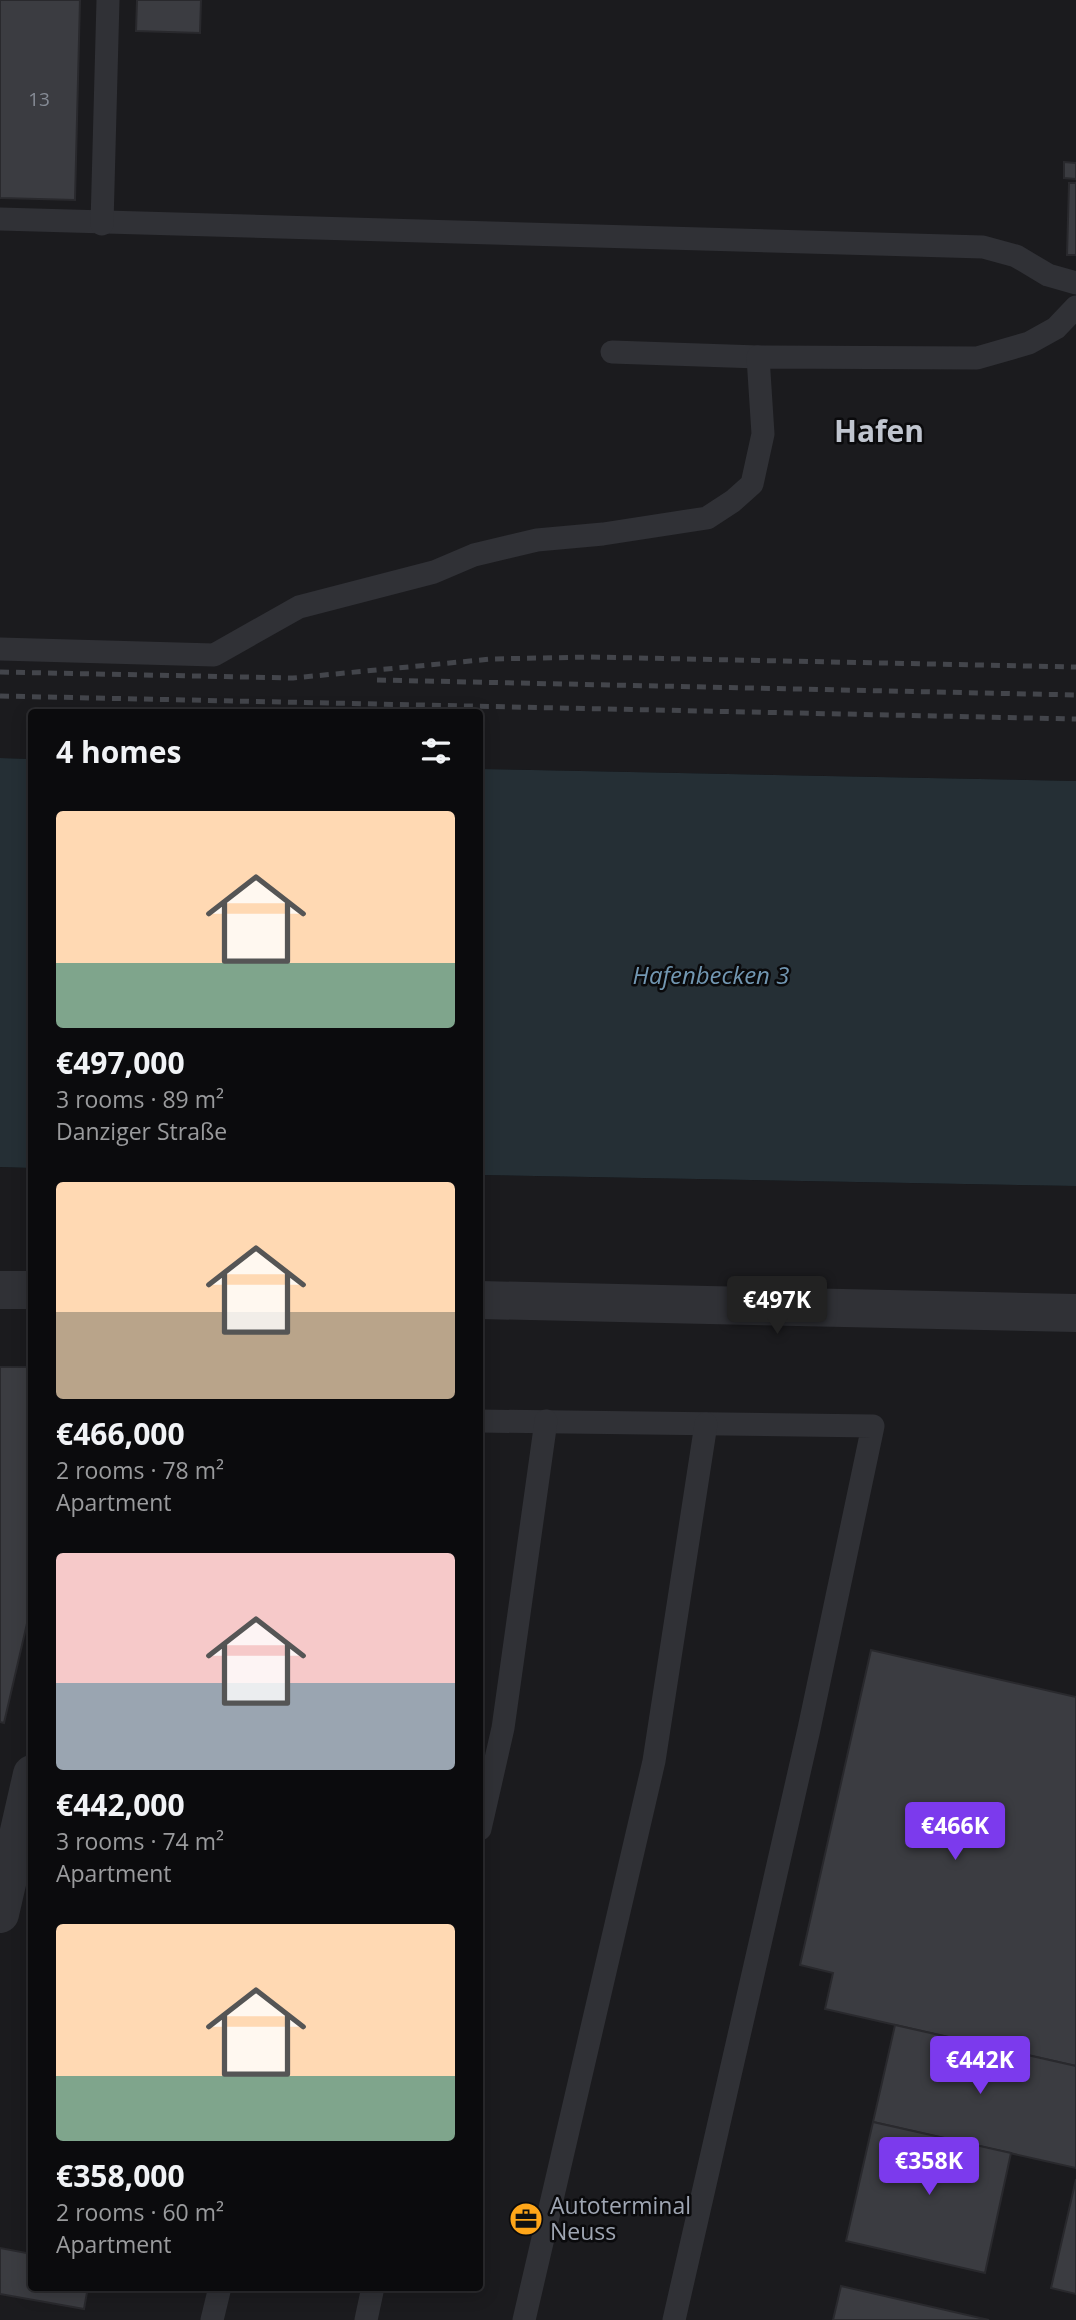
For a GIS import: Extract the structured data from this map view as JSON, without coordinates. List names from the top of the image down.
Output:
{
  "districts": ["Hafen"],
  "water": ["Hafenbecken 3"],
  "places": {
    "office": ["Autoterminal Neuss"]
  },
  "house_numbers": ["13"],
  "page": {
    "heading": "4 homes",
    "list": [
      {
        "name": "€497,000",
        "note": "3 rooms · 89 m² · Danziger Straße"
      },
      {
        "name": "€466,000",
        "note": "2 rooms · 78 m² · Apartment"
      },
      {
        "name": "€442,000",
        "note": "3 rooms · 74 m² · Apartment"
      },
      {
        "name": "€358,000",
        "note": "2 rooms · 60 m² · Apartment"
      }
    ],
    "price": [
      "€497K",
      "€466K",
      "€442K",
      "€358K"
    ]
  }
}
